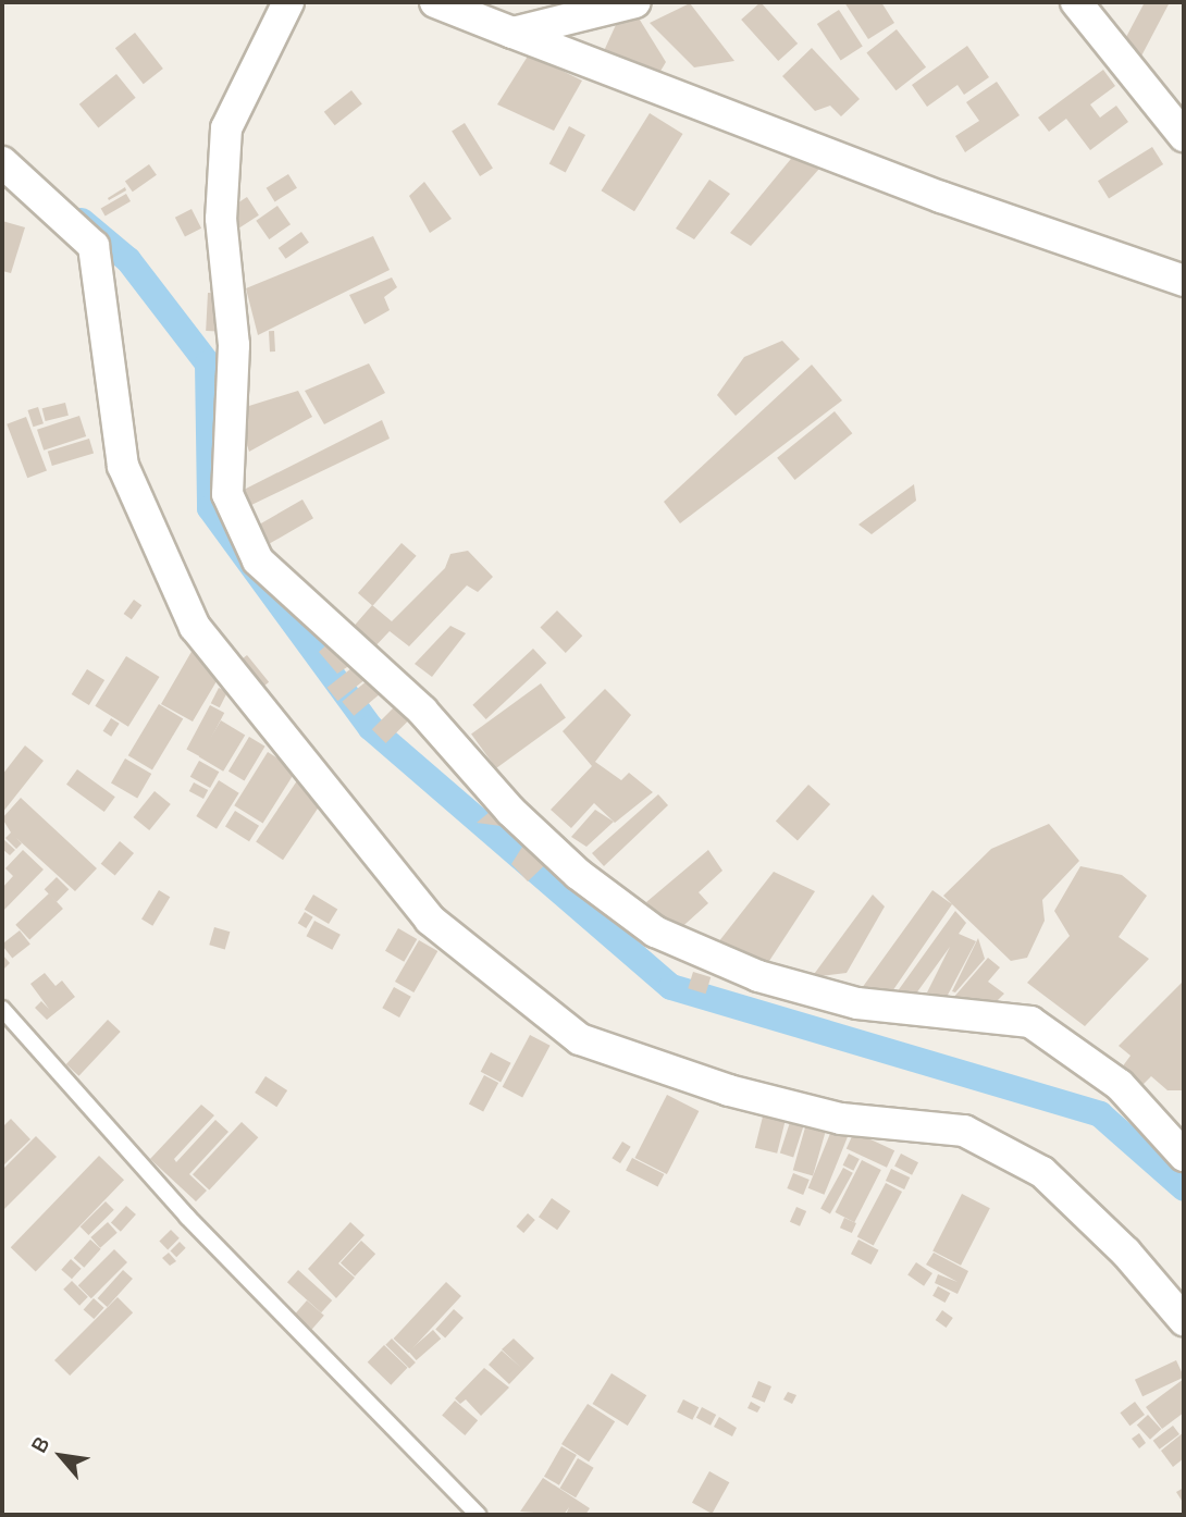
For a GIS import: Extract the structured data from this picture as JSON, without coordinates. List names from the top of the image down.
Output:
{
  "north": "top left"
}
